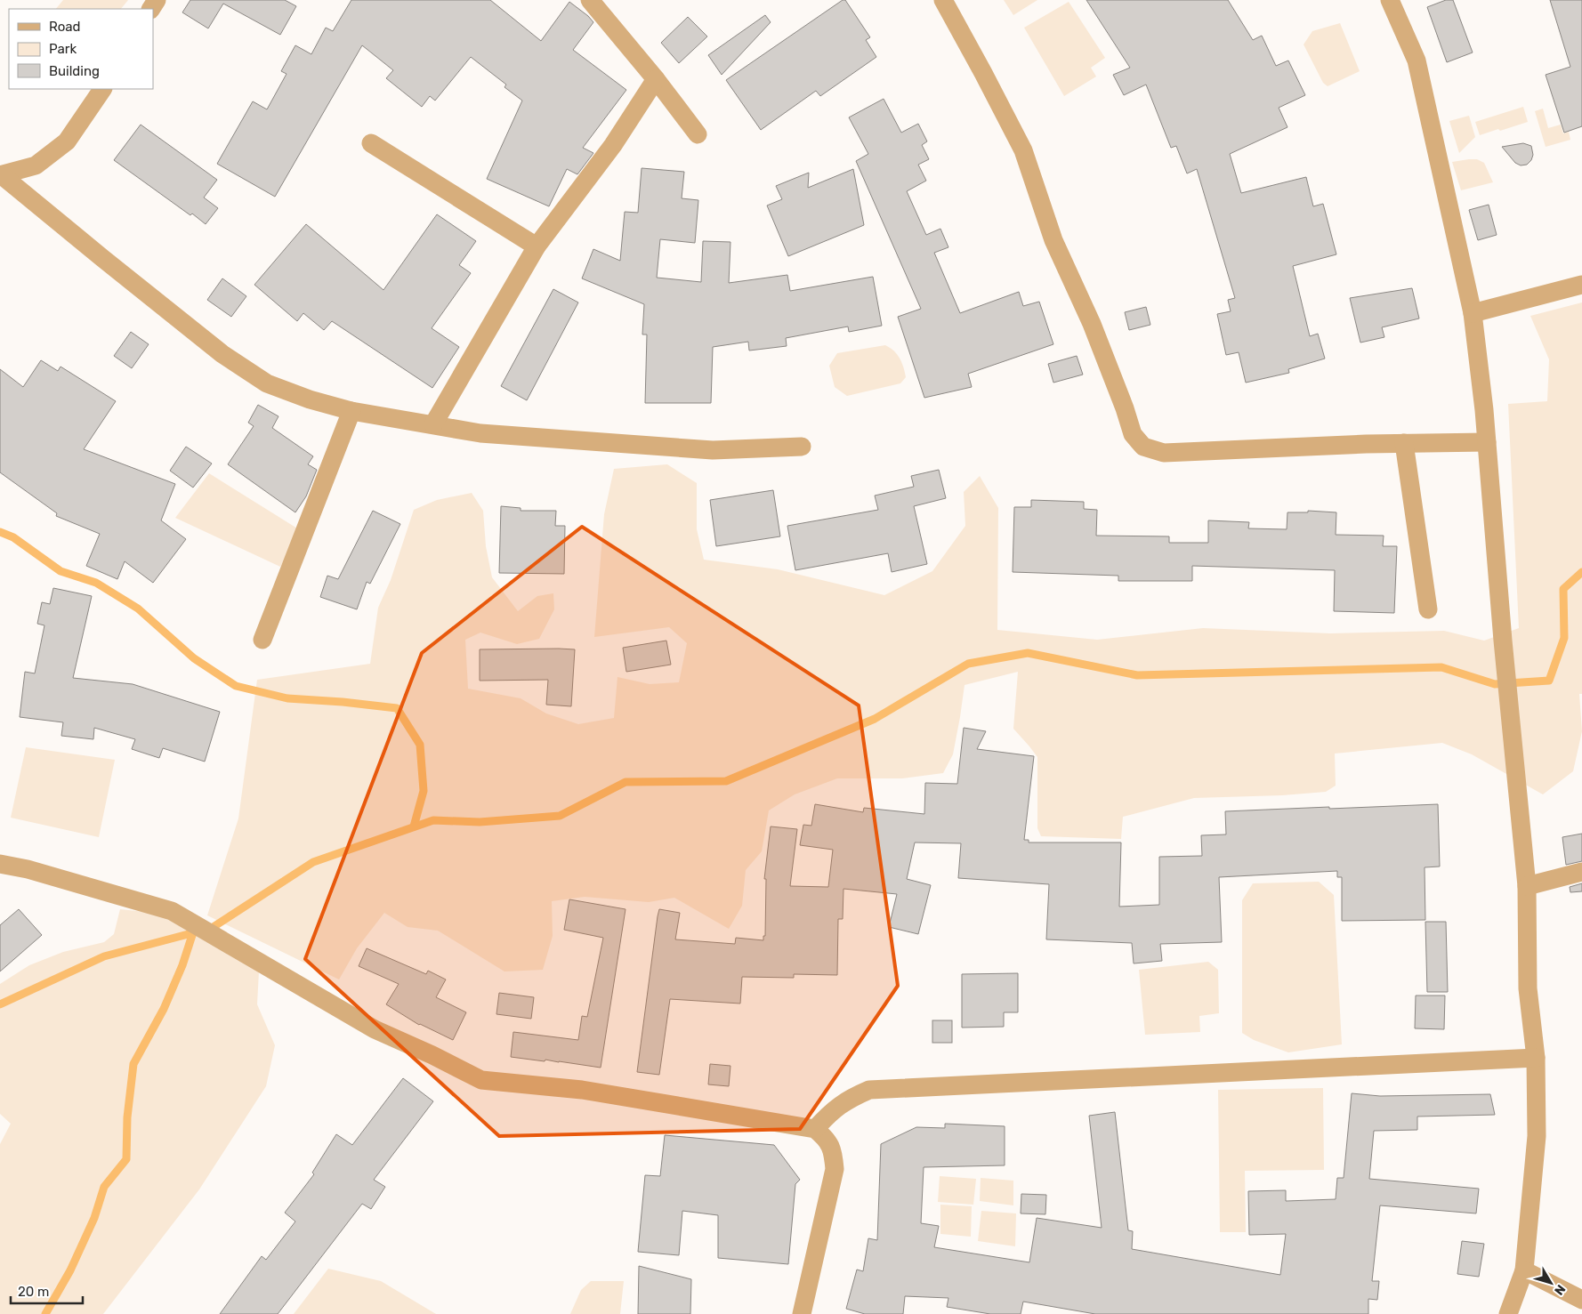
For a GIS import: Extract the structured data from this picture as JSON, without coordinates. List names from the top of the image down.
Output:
{
  "legend": ["Road", "Park", "Building"],
  "scale_bar": "20 m",
  "north": "bottom right"
}
